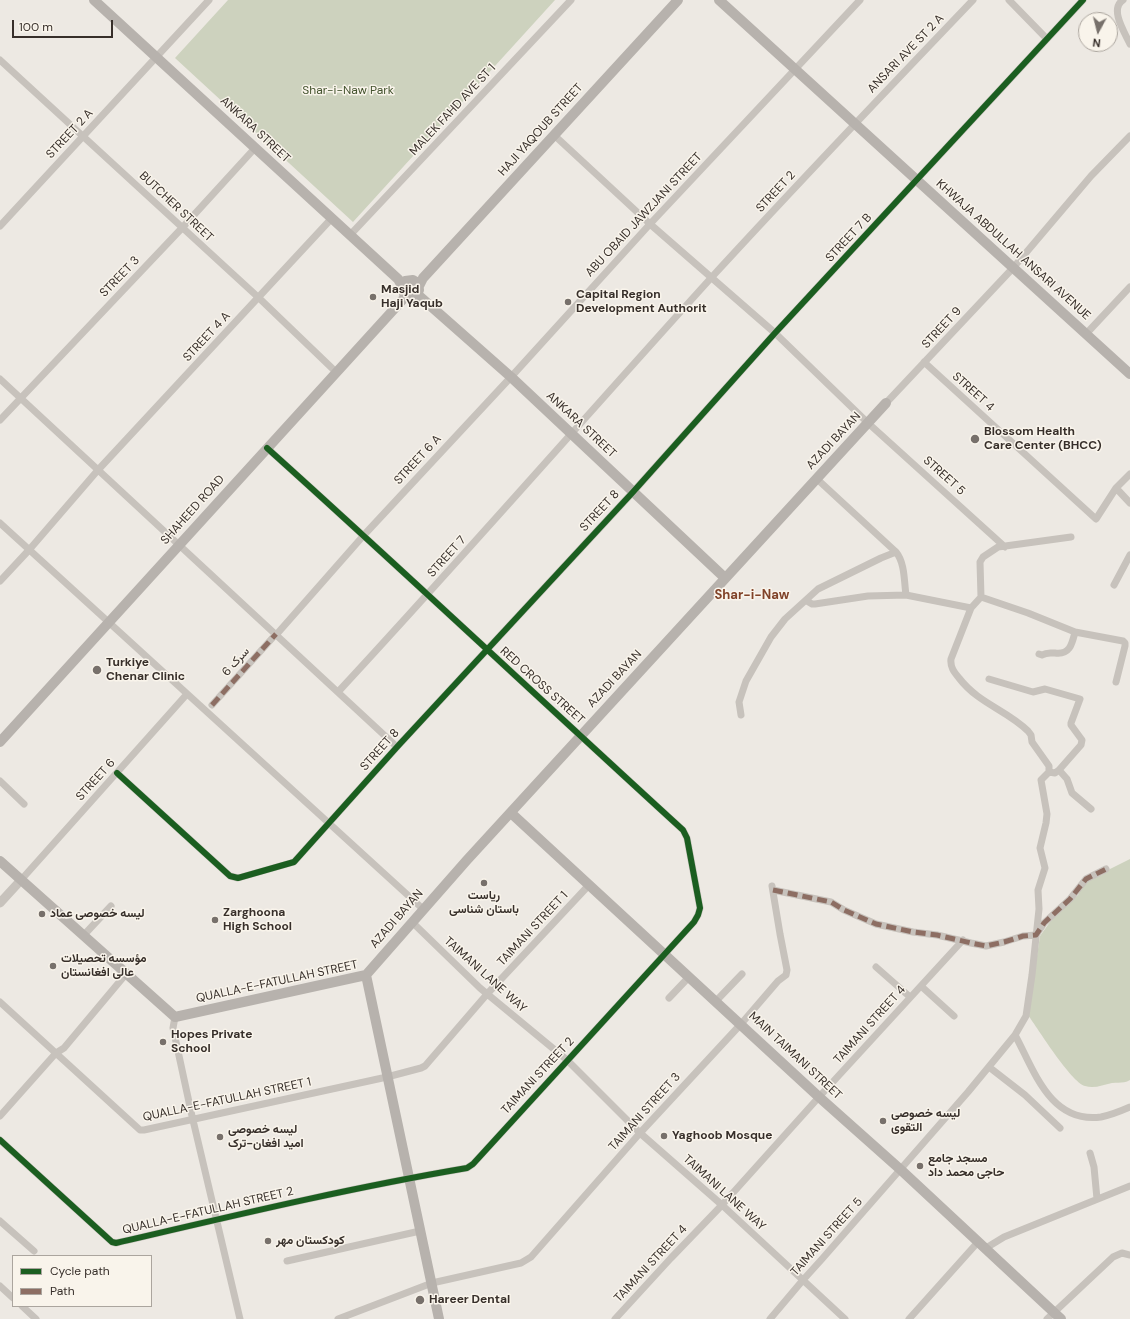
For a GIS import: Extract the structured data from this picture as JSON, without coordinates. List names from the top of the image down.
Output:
{
  "streets": {
    "main road": [
      "ANKARA STREET",
      "HAJI YAQOUB STREET",
      "KHWAJA ABDULLAH ANSARI AVENUE",
      "AZADI BAYAN",
      "SHAHEED ROAD",
      "QUALLA-E-FATULLAH STREET",
      "MAIN TAIMANI STREET"
    ],
    "street": [
      "ANSARI AVE ST 2 A",
      "MALEK FAHD AVE ST 1",
      "STREET 2 A",
      "STREET 2",
      "BUTCHER STREET",
      "ABU OBAID JAWZJANI STREET",
      "STREET 7 B",
      "STREET 3",
      "STREET 9",
      "STREET 4 A",
      "STREET 4",
      "STREET 6 A",
      "STREET 5",
      "STREET 8",
      "STREET 7",
      "سرک 6",
      "RED CROSS STREET",
      "STREET 6",
      "TAIMANI STREET 1",
      "TAIMANI LANE WAY",
      "TAIMANI STREET 4",
      "TAIMANI STREET 2",
      "QUALLA-E-FATULLAH STREET 1",
      "TAIMANI STREET 3",
      "QUALLA-E-FATULLAH STREET 2",
      "TAIMANI STREET 5"
    ]
  },
  "crossings": [
    ["ANSARI AVE ST 2 A", "STREET 2"],
    ["ANSARI AVE ST 2 A", "KHWAJA ABDULLAH ANSARI AVENUE"],
    ["MALEK FAHD AVE ST 1", "ANKARA STREET"],
    ["ANKARA STREET", "HAJI YAQOUB STREET"],
    ["ANKARA STREET", "STREET 2 A"],
    ["ANKARA STREET", "ABU OBAID JAWZJANI STREET"],
    ["ANKARA STREET", "STREET 7 B"],
    ["ANKARA STREET", "STREET 3"],
    ["ANKARA STREET", "STREET 4 A"],
    ["ANKARA STREET", "AZADI BAYAN"],
    ["ANKARA STREET", "STREET 6 A"],
    ["ANKARA STREET", "SHAHEED ROAD"],
    ["ANKARA STREET", "STREET 8"],
    ["ANKARA STREET", "STREET 7"],
    ["HAJI YAQOUB STREET", "STREET 5"],
    ["HAJI YAQOUB STREET", "SHAHEED ROAD"],
    ["STREET 2 A", "BUTCHER STREET"],
    ["STREET 2", "KHWAJA ABDULLAH ANSARI AVENUE"],
    ["STREET 2", "STREET 5"],
    ["BUTCHER STREET", "STREET 3"],
    ["BUTCHER STREET", "STREET 4 A"],
    ["BUTCHER STREET", "SHAHEED ROAD"],
    ["ABU OBAID JAWZJANI STREET", "KHWAJA ABDULLAH ANSARI AVENUE"],
    ["ABU OBAID JAWZJANI STREET", "STREET 6 A"],
    ["ABU OBAID JAWZJANI STREET", "STREET 5"],
    ["STREET 7 B", "KHWAJA ABDULLAH ANSARI AVENUE"],
    ["STREET 7 B", "STREET 5"],
    ["STREET 7 B", "STREET 8"],
    ["KHWAJA ABDULLAH ANSARI AVENUE", "STREET 9"],
    ["STREET 9", "STREET 4"],
    ["STREET 9", "AZADI BAYAN"],
    ["AZADI BAYAN", "STREET 5"],
    ["AZADI BAYAN", "RED CROSS STREET"],
    ["AZADI BAYAN", "TAIMANI LANE WAY"],
    ["AZADI BAYAN", "QUALLA-E-FATULLAH STREET"],
    ["AZADI BAYAN", "MAIN TAIMANI STREET"],
    ["STREET 6 A", "سرک 6"],
    ["STREET 6 A", "RED CROSS STREET"],
    ["SHAHEED ROAD", "RED CROSS STREET"],
    ["STREET 8", "RED CROSS STREET"],
    ["STREET 8", "STREET 6"],
    ["STREET 7", "RED CROSS STREET"],
    ["RED CROSS STREET", "MAIN TAIMANI STREET"],
    ["RED CROSS STREET", "TAIMANI STREET 2"],
    ["TAIMANI STREET 1", "TAIMANI LANE WAY"],
    ["TAIMANI STREET 1", "QUALLA-E-FATULLAH STREET"],
    ["TAIMANI STREET 1", "MAIN TAIMANI STREET"],
    ["TAIMANI STREET 1", "QUALLA-E-FATULLAH STREET 1"],
    ["TAIMANI LANE WAY", "TAIMANI STREET 4"],
    ["TAIMANI LANE WAY", "TAIMANI STREET 2"],
    ["TAIMANI LANE WAY", "TAIMANI STREET 3"],
    ["TAIMANI LANE WAY", "TAIMANI STREET 5"],
    ["QUALLA-E-FATULLAH STREET", "TAIMANI STREET 2"],
    ["QUALLA-E-FATULLAH STREET", "QUALLA-E-FATULLAH STREET 1"],
    ["QUALLA-E-FATULLAH STREET", "TAIMANI STREET 3"],
    ["QUALLA-E-FATULLAH STREET", "QUALLA-E-FATULLAH STREET 2"],
    ["TAIMANI STREET 4", "MAIN TAIMANI STREET"],
    ["TAIMANI STREET 4", "TAIMANI STREET 3"],
    ["MAIN TAIMANI STREET", "TAIMANI STREET 2"],
    ["MAIN TAIMANI STREET", "TAIMANI STREET 3"],
    ["MAIN TAIMANI STREET", "TAIMANI STREET 5"],
    ["TAIMANI STREET 2", "QUALLA-E-FATULLAH STREET 2"]
  ],
  "districts": ["Shar-i-Naw"],
  "parks": ["Shar-i-Naw Park"],
  "places": [
    "Masjid Haji Yaqub",
    "Capital Region Development Authorit",
    "Blossom Health Care Center (BHCC)",
    "Turkiye Chenar Clinic",
    "ریاست باستان شناسی",
    "لیسه خصوصی عماد",
    "Zarghoona High School",
    "مؤسسه تحصیلات عالی افغانستان",
    "Hopes Private School",
    "لیسه خصوصی التقوی",
    "Yaghoob Mosque",
    "لیسه خصوصی امید افغان-ترک",
    "مسجد جامع حاجی محمد داد",
    "کودکستان مهر",
    "Hareer Dental"
  ],
  "legend": ["Cycle path", "Path"],
  "scale_bar": "100 m",
  "north": "bottom"
}
